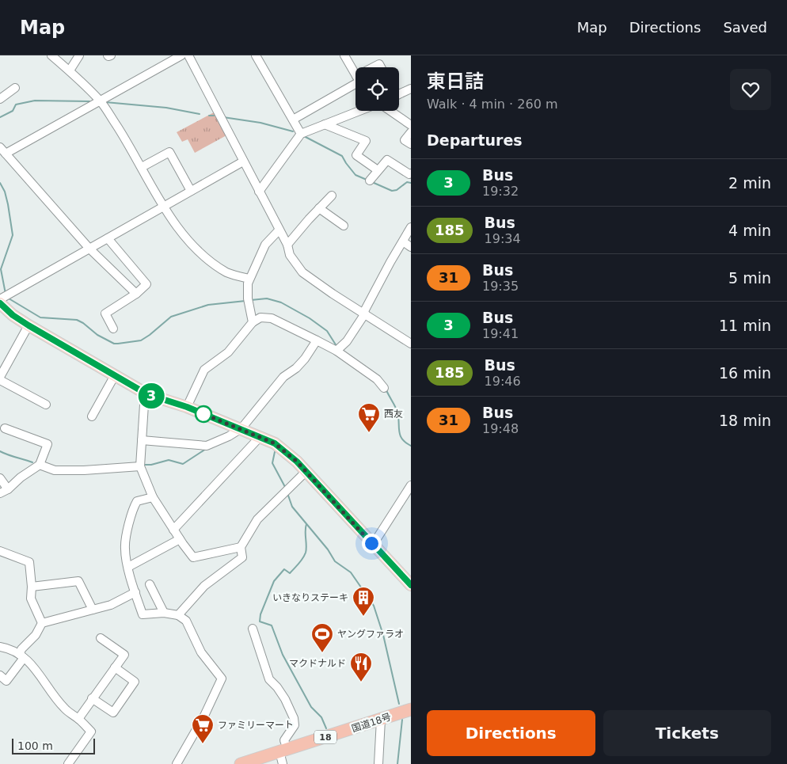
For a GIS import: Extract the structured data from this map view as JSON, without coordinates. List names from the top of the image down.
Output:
{
  "streets": {
    "highway": ["国道18号", "18"]
  },
  "places": {
    "supermarket": ["西友", "ファミリーマート"],
    "building": ["いきなりステーキ"],
    "sports": ["ヤングファラオ"],
    "restaurant": ["マクドナルド"]
  },
  "lines": ["bus line 3"],
  "scale_bar": "100 m",
  "page": {
    "header": "Map",
    "nav": ["Map", "Directions", "Saved"],
    "on_map": "3",
    "heading": [
      ["東日詰", "Walk · 4 min · 260 m"],
      "Departures"
    ],
    "list": [
      {
        "mark": "3",
        "name": "Bus",
        "note": "19:32",
        "value": "2 min"
      },
      {
        "mark": "185",
        "name": "Bus",
        "note": "19:34",
        "value": "4 min"
      },
      {
        "mark": "31",
        "name": "Bus",
        "note": "19:35",
        "value": "5 min"
      },
      {
        "mark": "3",
        "name": "Bus",
        "note": "19:41",
        "value": "11 min"
      },
      {
        "mark": "185",
        "name": "Bus",
        "note": "19:46",
        "value": "16 min"
      },
      {
        "mark": "31",
        "name": "Bus",
        "note": "19:48",
        "value": "18 min"
      }
    ],
    "buttons": ["Directions", "Tickets"],
    "scale": "100 m"
  }
}
